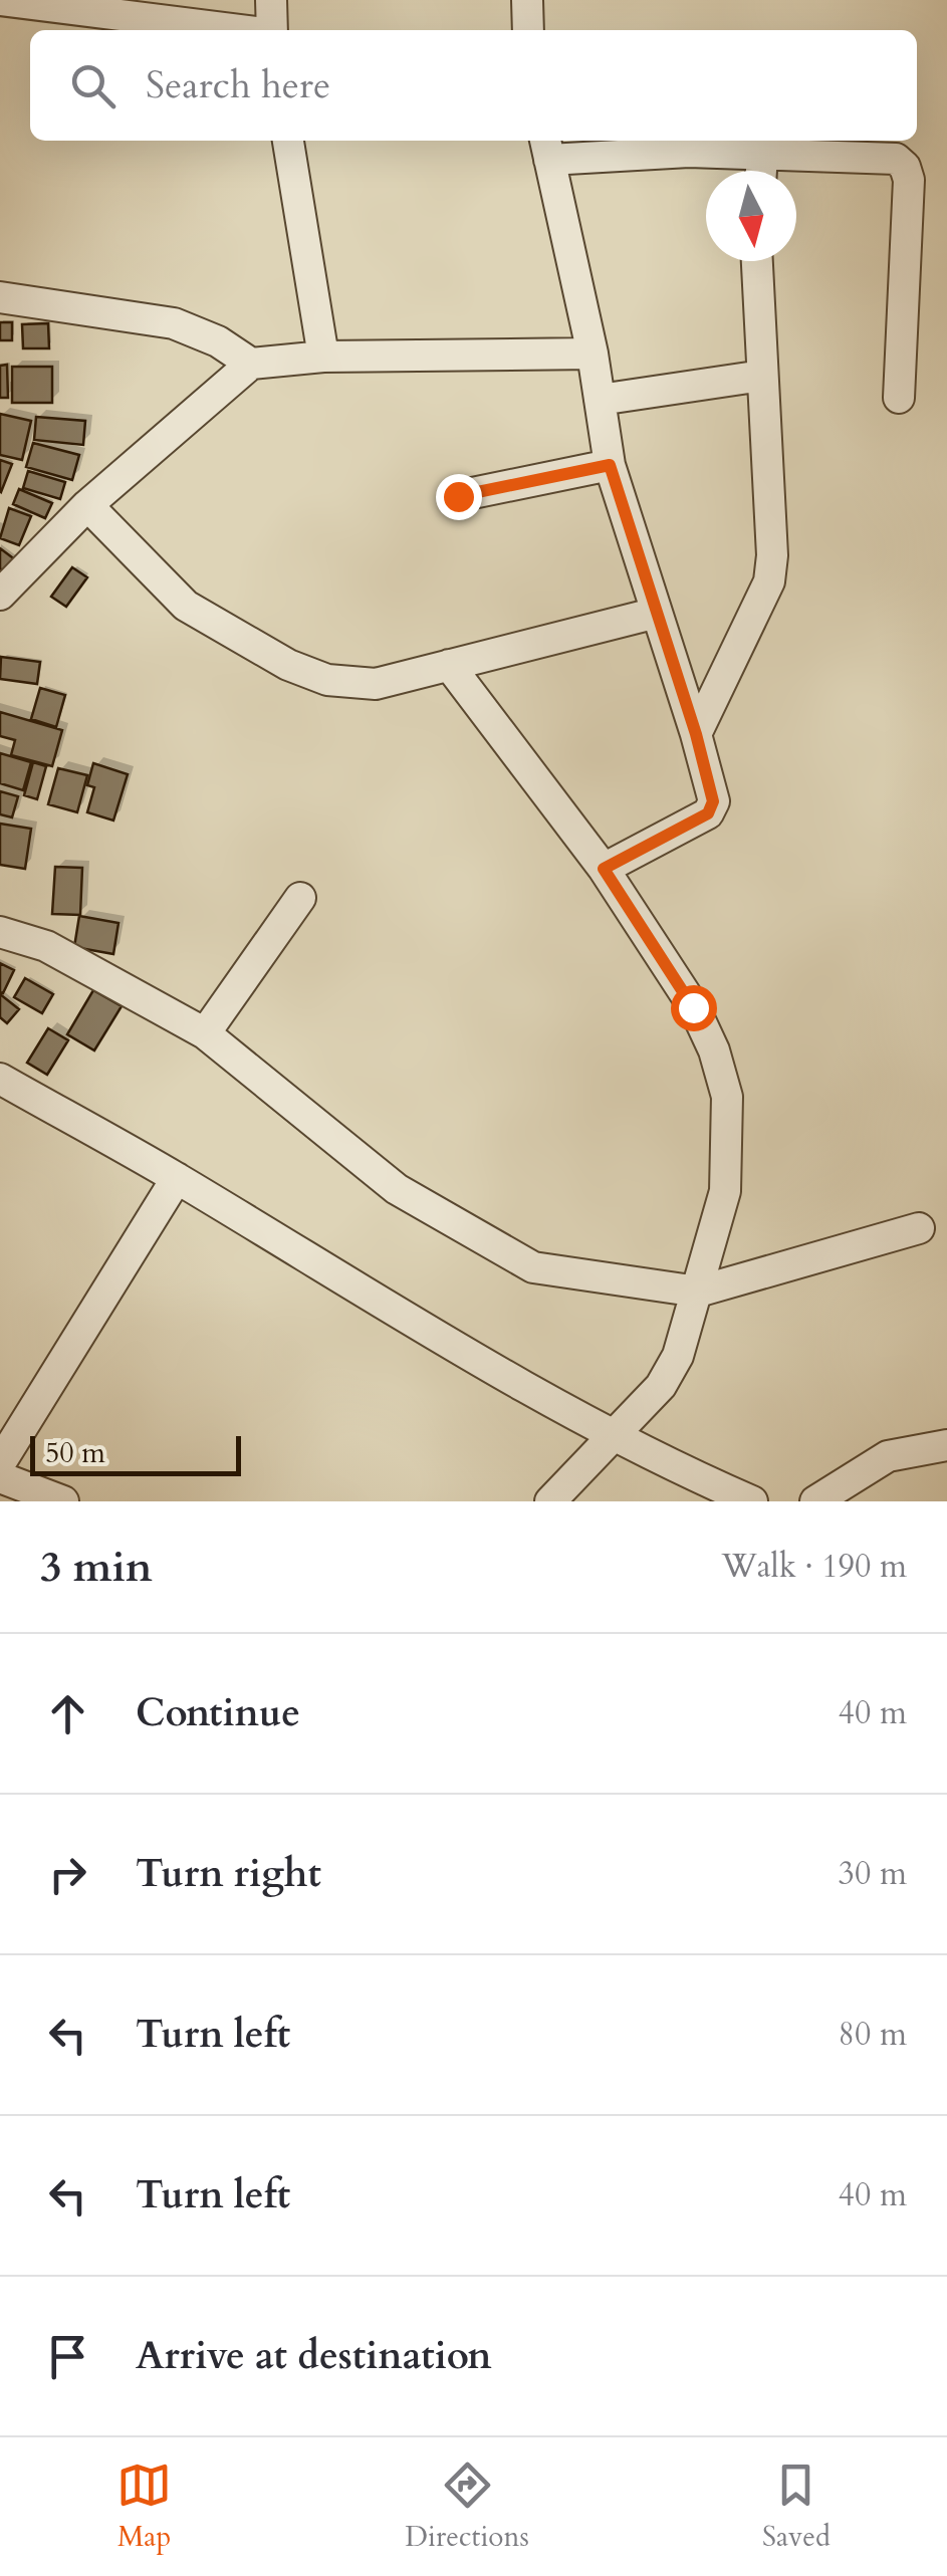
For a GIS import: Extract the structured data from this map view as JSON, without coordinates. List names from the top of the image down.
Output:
{
  "scale_bar": "50 m",
  "north": "bottom",
  "page": {
    "search": "Search here",
    "scale": "50 m",
    "heading": ["3 min", "Walk · 190 m"],
    "list": [
      ["Continue", "40 m"],
      ["Turn right", "30 m"],
      ["Turn left", "80 m"],
      ["Turn left", "40 m"],
      "Arrive at destination"
    ],
    "nav": ["Map", "Directions", "Saved"]
  }
}
